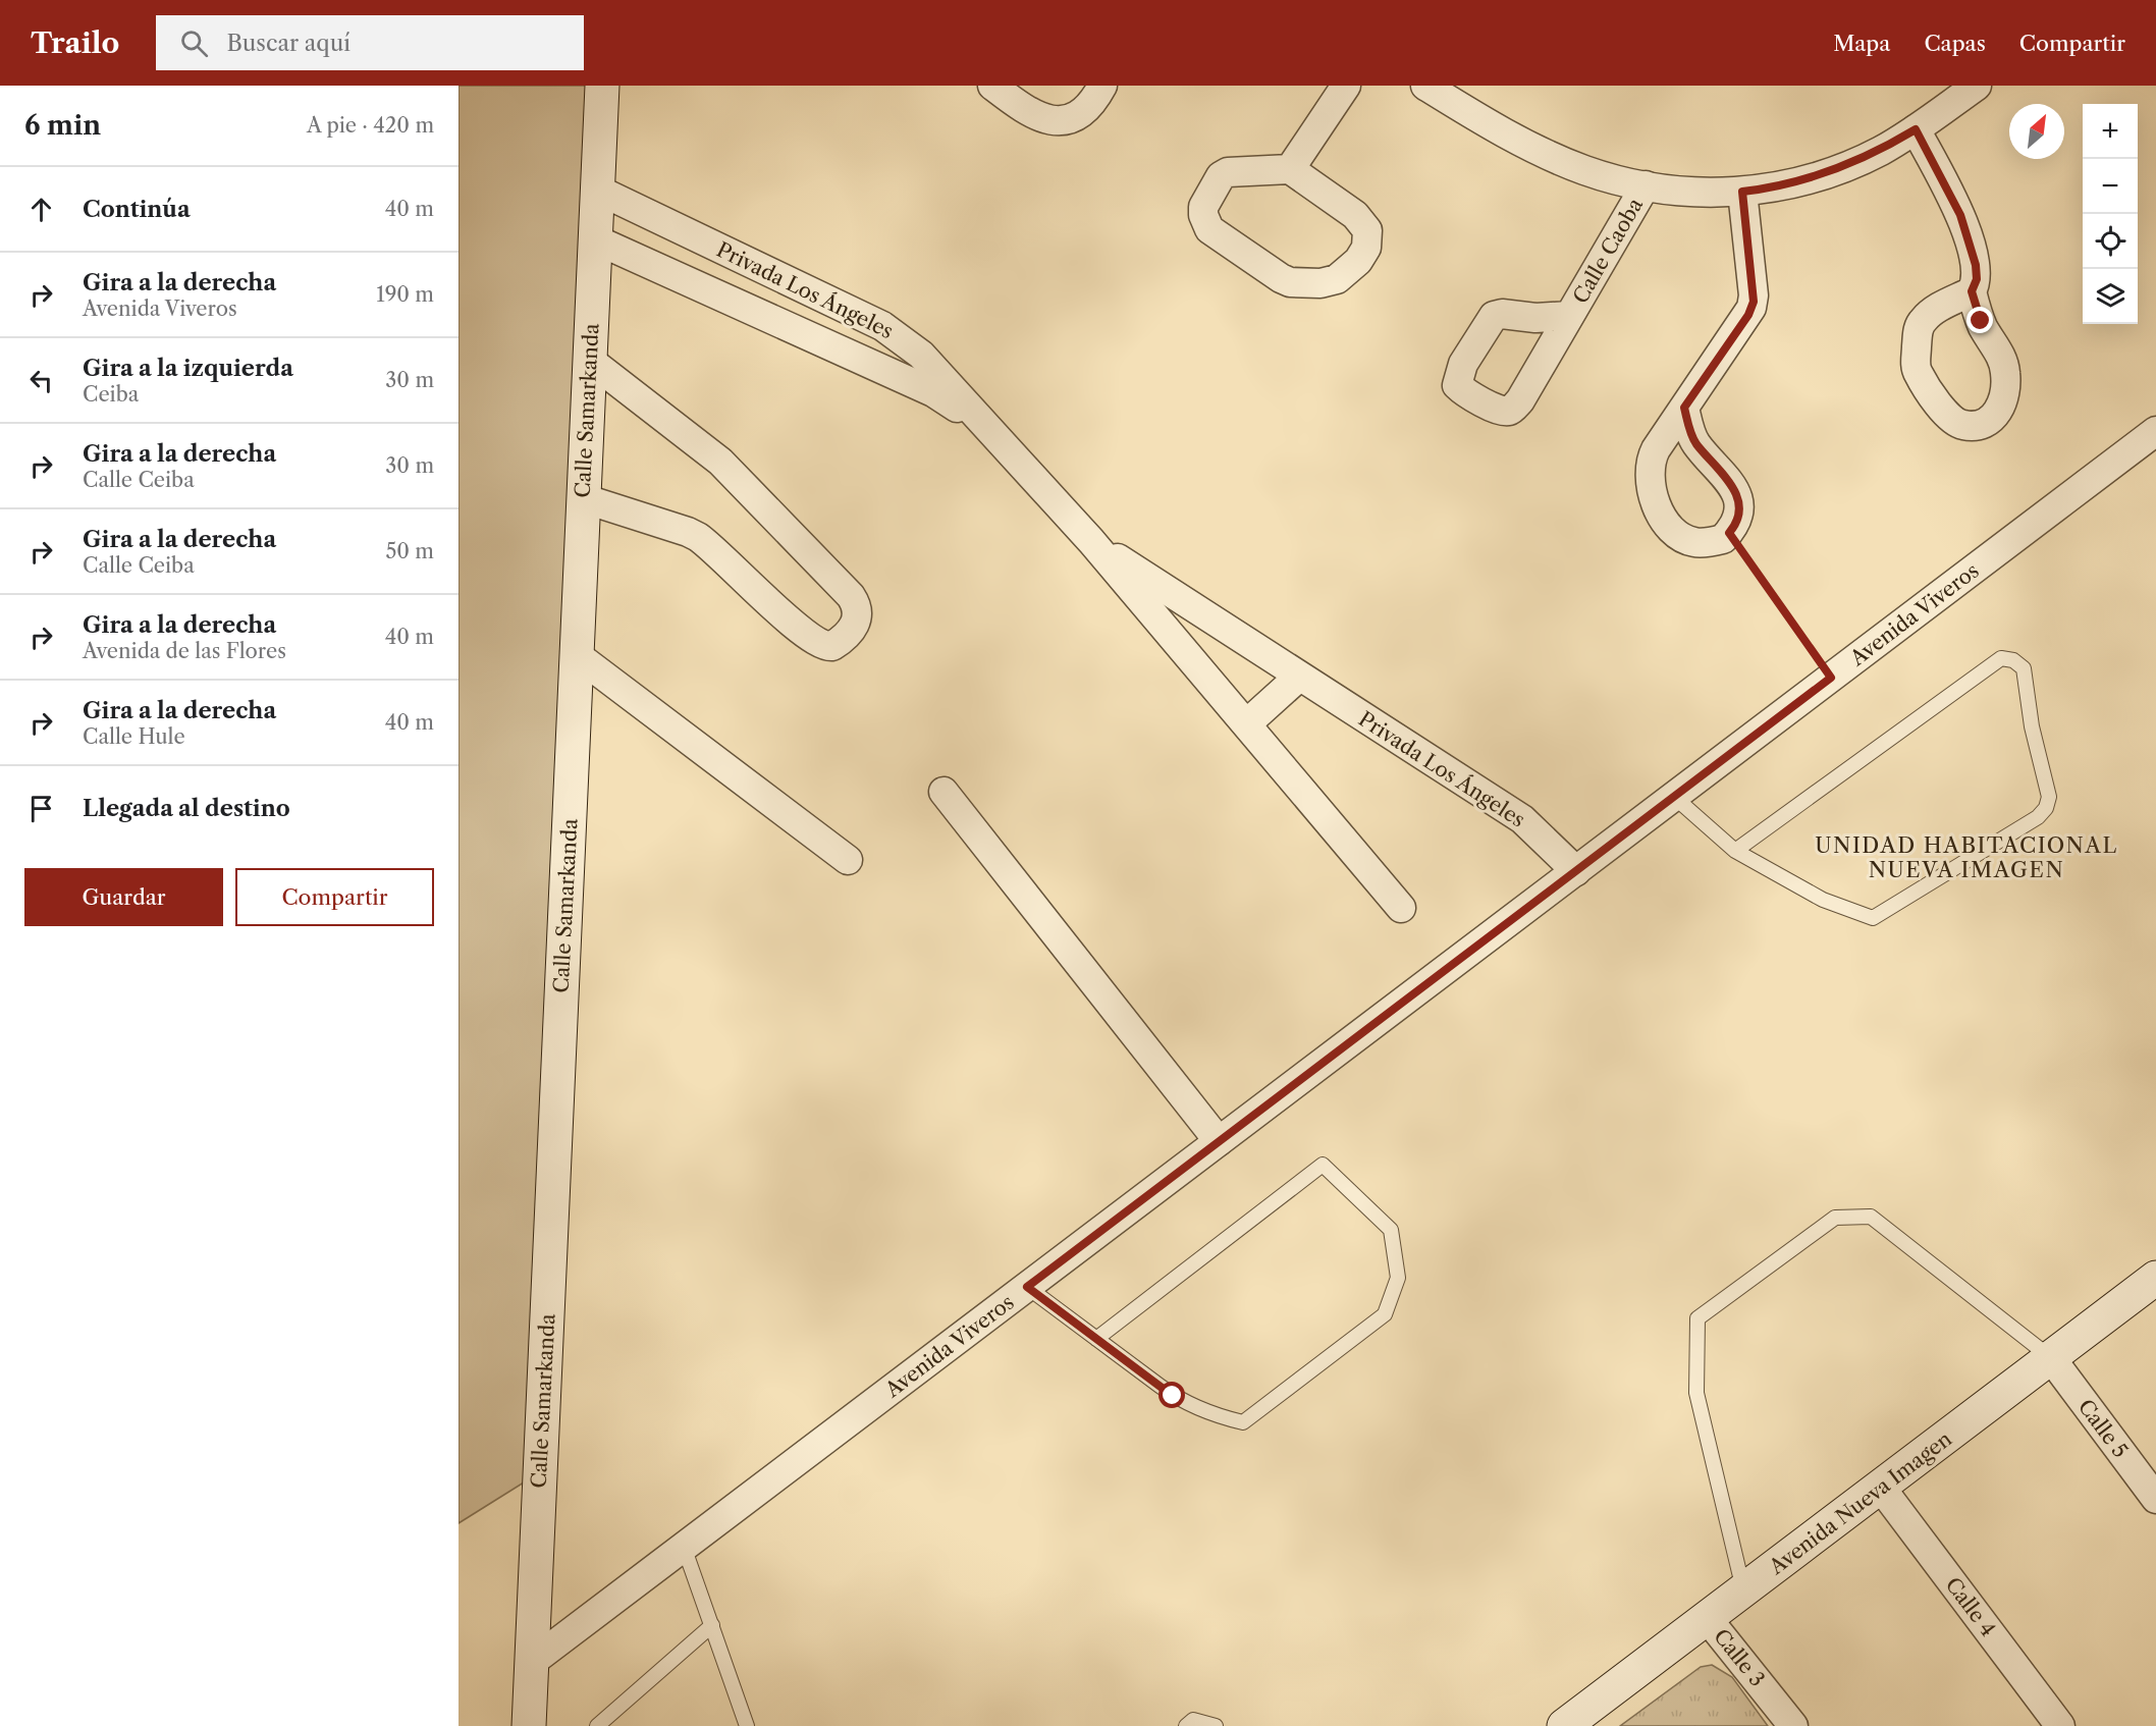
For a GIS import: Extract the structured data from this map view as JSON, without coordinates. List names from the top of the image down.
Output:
{
  "streets": {
    "street": [
      "Calle Caoba",
      "Privada Los Ángeles",
      "Calle Samarkanda",
      "Avenida Viveros",
      "Calle 5",
      "Avenida Nueva Imagen",
      "Calle 4",
      "Calle 3"
    ]
  },
  "crossings": [
    ["Privada Los Ángeles", "Calle Samarkanda"],
    ["Privada Los Ángeles", "Avenida Viveros"],
    ["Calle Samarkanda", "Avenida Viveros"],
    ["Calle 5", "Avenida Nueva Imagen"],
    ["Avenida Nueva Imagen", "Calle 4"],
    ["Avenida Nueva Imagen", "Calle 3"]
  ],
  "districts": ["UNIDAD HABITACIONAL NUEVA IMAGEN"],
  "north": "top right",
  "page": {
    "header": "Trailo",
    "search": "Buscar aquí",
    "nav": ["Mapa", "Capas", "Compartir"],
    "heading": ["6 min", "A pie · 420 m"],
    "map_buttons": ["+", "−"],
    "list": [
      ["Continúa", "40 m"],
      ["Gira a la derecha", "Avenida Viveros", "190 m"],
      ["Gira a la izquierda", "Ceiba", "30 m"],
      ["Gira a la derecha", "Calle Ceiba", "30 m"],
      ["Gira a la derecha", "Calle Ceiba", "50 m"],
      ["Gira a la derecha", "Avenida de las Flores", "40 m"],
      ["Gira a la derecha", "Calle Hule", "40 m"],
      "Llegada al destino"
    ],
    "buttons": ["Guardar", "Compartir"]
  }
}
